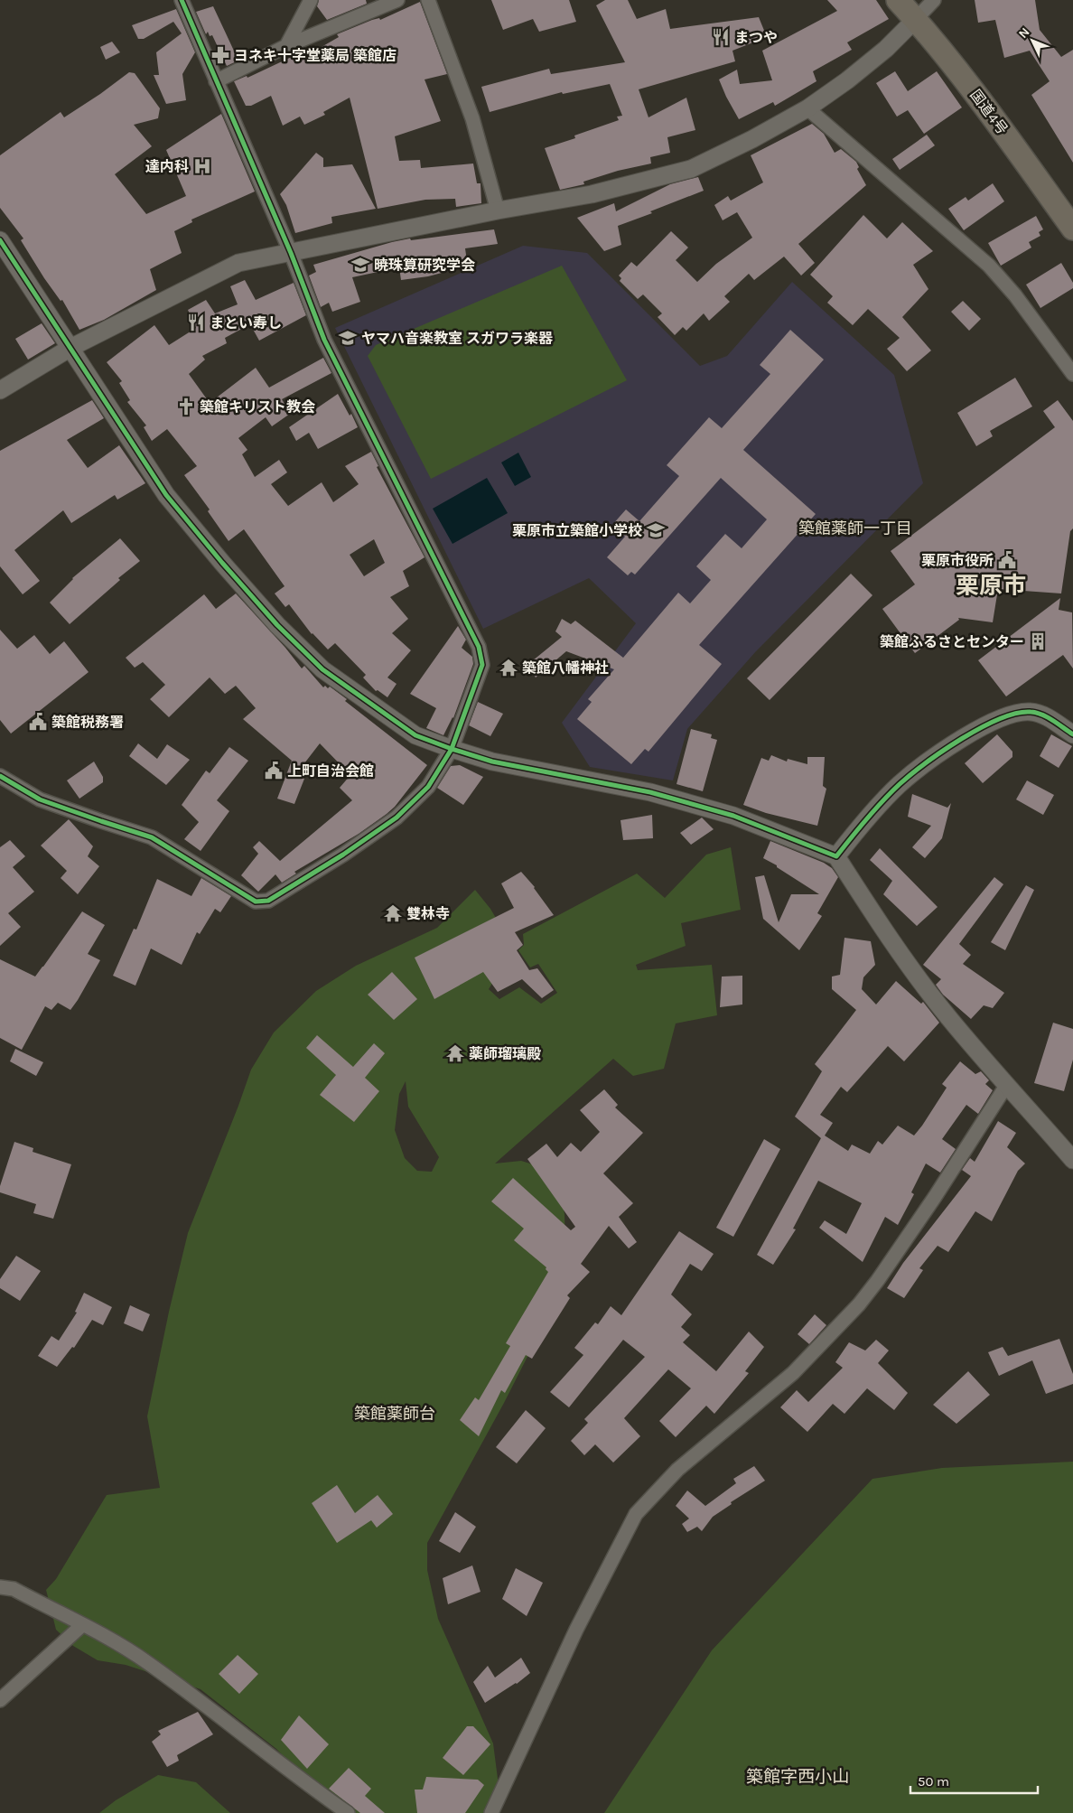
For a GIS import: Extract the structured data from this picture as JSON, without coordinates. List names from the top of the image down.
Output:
{
  "streets": {
    "highway": ["国道4号"]
  },
  "districts": [
    "築館薬師一丁目",
    "栗原市",
    "築館薬師台",
    "築館字西小山"
  ],
  "places": {
    "restaurant": ["まつや", "まとい寿し"],
    "pharmacy": ["ヨネキ十字堂薬局 築館店"],
    "hospital": ["達内科"],
    "school or university": ["暁珠算研究学会", "ヤマハ音楽教室 スガワラ楽器", "栗原市立築館小学校"],
    "church": ["築館キリスト教会"],
    "public building": ["栗原市役所", "築館税務署", "上町自治会館"],
    "building": ["築館ふるさとセンター"],
    "temple": ["築館八幡神社", "雙林寺", "薬師瑠璃殿"]
  },
  "scale_bar": "50 m",
  "north": "top left"
}
